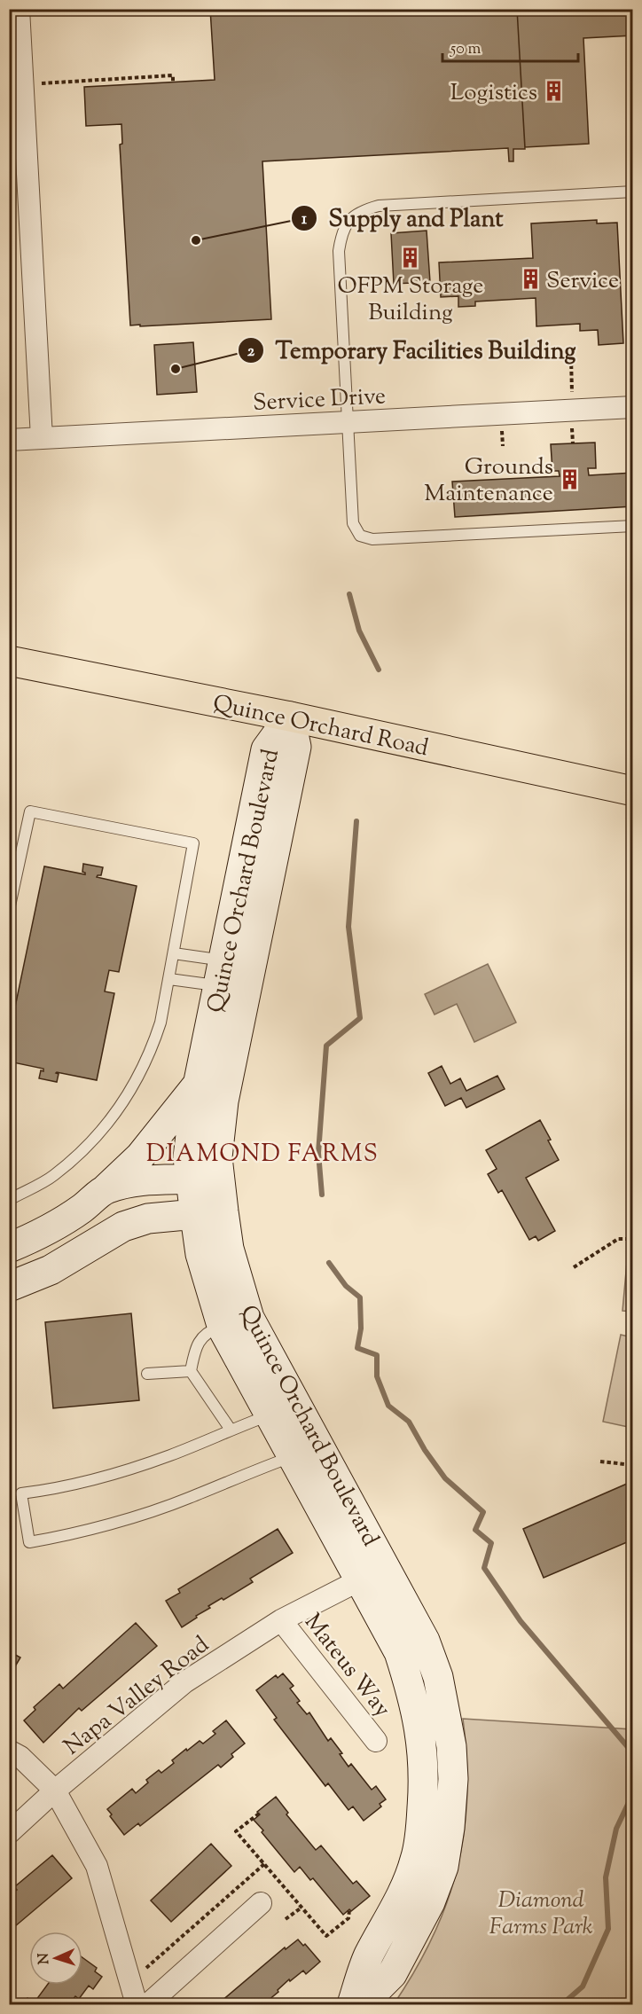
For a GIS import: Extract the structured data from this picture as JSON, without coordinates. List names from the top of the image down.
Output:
{
  "streets": {
    "main road": ["Quince Orchard Road"],
    "street": [
      "Service Drive",
      "Quince Orchard Boulevard",
      "Mateus Way",
      "Napa Valley Road"
    ]
  },
  "crossings": [
    ["Quince Orchard Road", "Quince Orchard Boulevard"],
    ["Quince Orchard Boulevard", "Napa Valley Road"],
    ["Mateus Way", "Napa Valley Road"]
  ],
  "districts": ["DIAMOND FARMS"],
  "parks": ["Diamond Farms Park"],
  "places": {
    "building": [
      "Logistics",
      "OFPM Storage Building",
      "Service",
      "Grounds Maintenance"
    ],
    "other": ["Supply and Plant", "Temporary Facilities Building"]
  },
  "scale_bar": "50 m",
  "north": "left"
}
